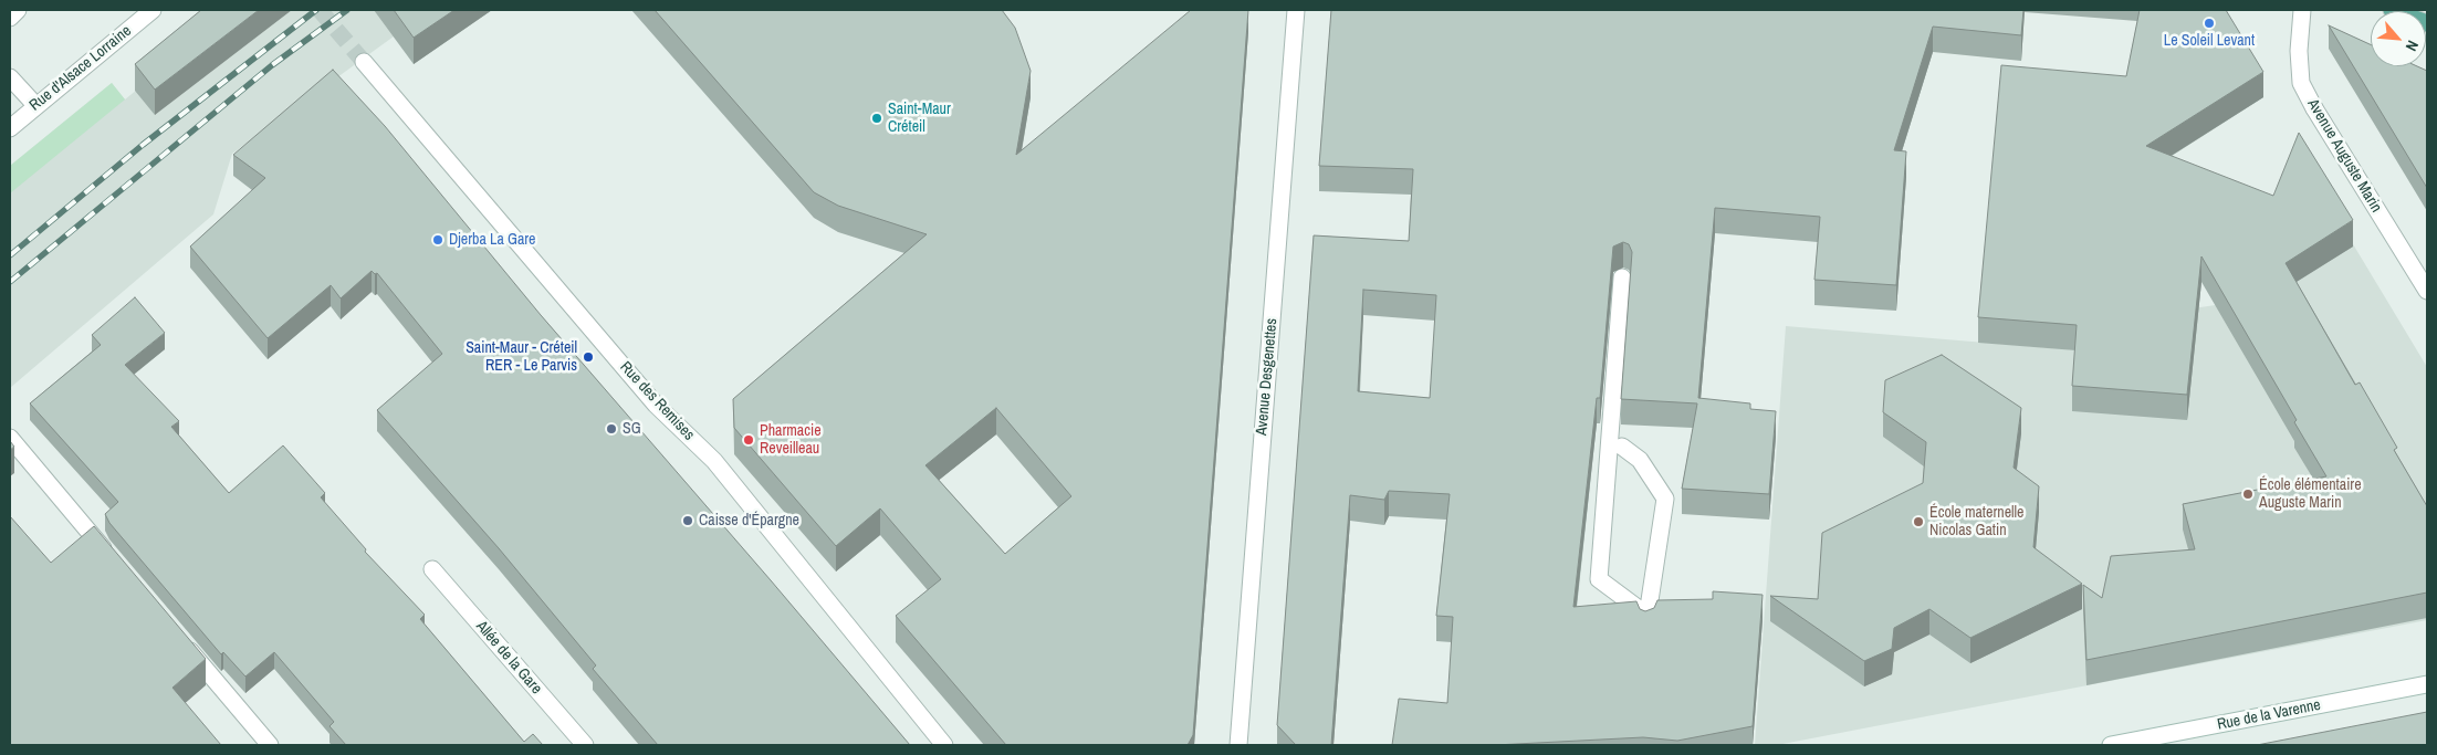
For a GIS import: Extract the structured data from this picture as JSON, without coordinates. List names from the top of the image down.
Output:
{
  "streets": {
    "street": [
      "Rue d'Alsace Lorraine",
      "Avenue Auguste Marin",
      "Avenue Desgenettes",
      "Rue des Remises",
      "Allée de la Gare",
      "Rue de la Varenne"
    ]
  },
  "places": [
    "Le Soleil Levant",
    "Saint-Maur Créteil",
    "Djerba La Gare",
    "Saint-Maur - Créteil RER - Le Parvis",
    "SG",
    "Pharmacie Reveilleau",
    "École élémentaire Auguste Marin",
    "Caisse d'Épargne",
    "École maternelle Nicolas Gatin"
  ],
  "north": "bottom right"
}
